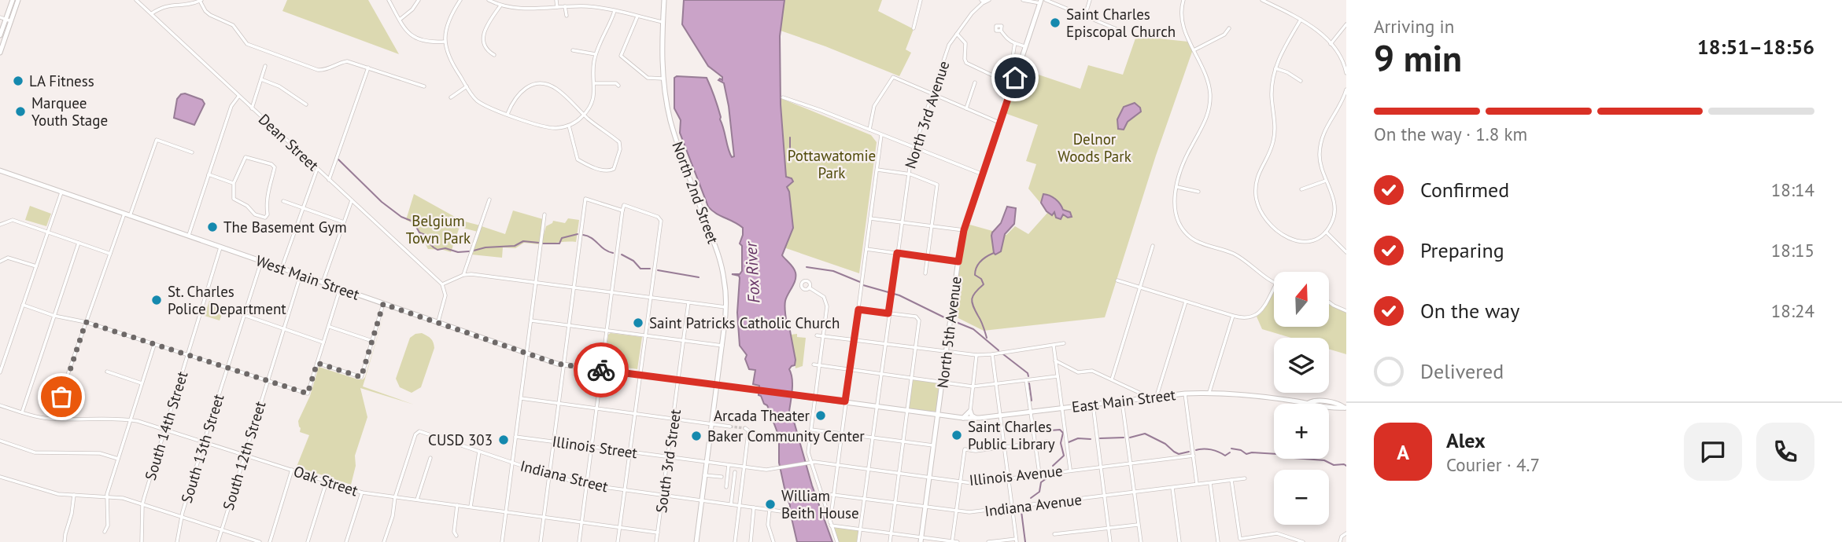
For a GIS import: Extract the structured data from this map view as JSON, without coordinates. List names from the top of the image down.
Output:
{
  "streets": {
    "main road": [
      "North 2nd Street",
      "West Main Street",
      "North 5th Avenue",
      "East Main Street"
    ],
    "street": [
      "North 3rd Avenue",
      "Dean Street",
      "South 14th Street",
      "Illinois Street",
      "South 13th Street",
      "South 12th Street",
      "South 3rd Street",
      "Illinois Avenue",
      "Indiana Street",
      "Oak Street",
      "Indiana Avenue"
    ]
  },
  "crossings": [
    ["North 3rd Avenue", "East Main Street"],
    ["North 3rd Avenue", "Illinois Avenue"],
    ["North 3rd Avenue", "Indiana Avenue"],
    ["North 2nd Street", "West Main Street"],
    ["North 2nd Street", "Illinois Street"],
    ["North 2nd Street", "Indiana Street"],
    ["West Main Street", "East Main Street"],
    ["West Main Street", "South 14th Street"],
    ["West Main Street", "South 13th Street"],
    ["West Main Street", "South 12th Street"],
    ["West Main Street", "South 3rd Street"],
    ["North 5th Avenue", "East Main Street"],
    ["North 5th Avenue", "Illinois Avenue"],
    ["North 5th Avenue", "Indiana Avenue"],
    ["South 14th Street", "Oak Street"],
    ["Illinois Street", "South 3rd Street"],
    ["Illinois Street", "Illinois Avenue"],
    ["South 13th Street", "Oak Street"],
    ["South 12th Street", "Oak Street"],
    ["South 3rd Street", "Indiana Street"],
    ["South 3rd Street", "Oak Street"],
    ["Indiana Street", "Oak Street"]
  ],
  "water": ["Fox River"],
  "parks": ["Delnor Woods Park", "Pottawatomie Park", "Belgium Town Park"],
  "places": [
    "Saint Charles Episcopal Church",
    "LA Fitness",
    "Marquee Youth Stage",
    "The Basement Gym",
    "St. Charles Police Department",
    "Saint Patricks Catholic Church",
    "Arcada Theater",
    "Saint Charles Public Library",
    "Baker Community Center",
    "CUSD 303",
    "William Beith House"
  ],
  "north": "top",
  "page": {
    "heading": ["9 min", "Arriving in", "18:51–18:56"],
    "panel": ["Alex", "Courier · 4.7"],
    "bar": "On the way · 1.8 km",
    "list": [
      ["Confirmed", "18:14"],
      ["Preparing", "18:15"],
      ["On the way", "18:24"],
      "Delivered"
    ],
    "map_buttons": ["+", "−"],
    "round": "A"
  }
}
